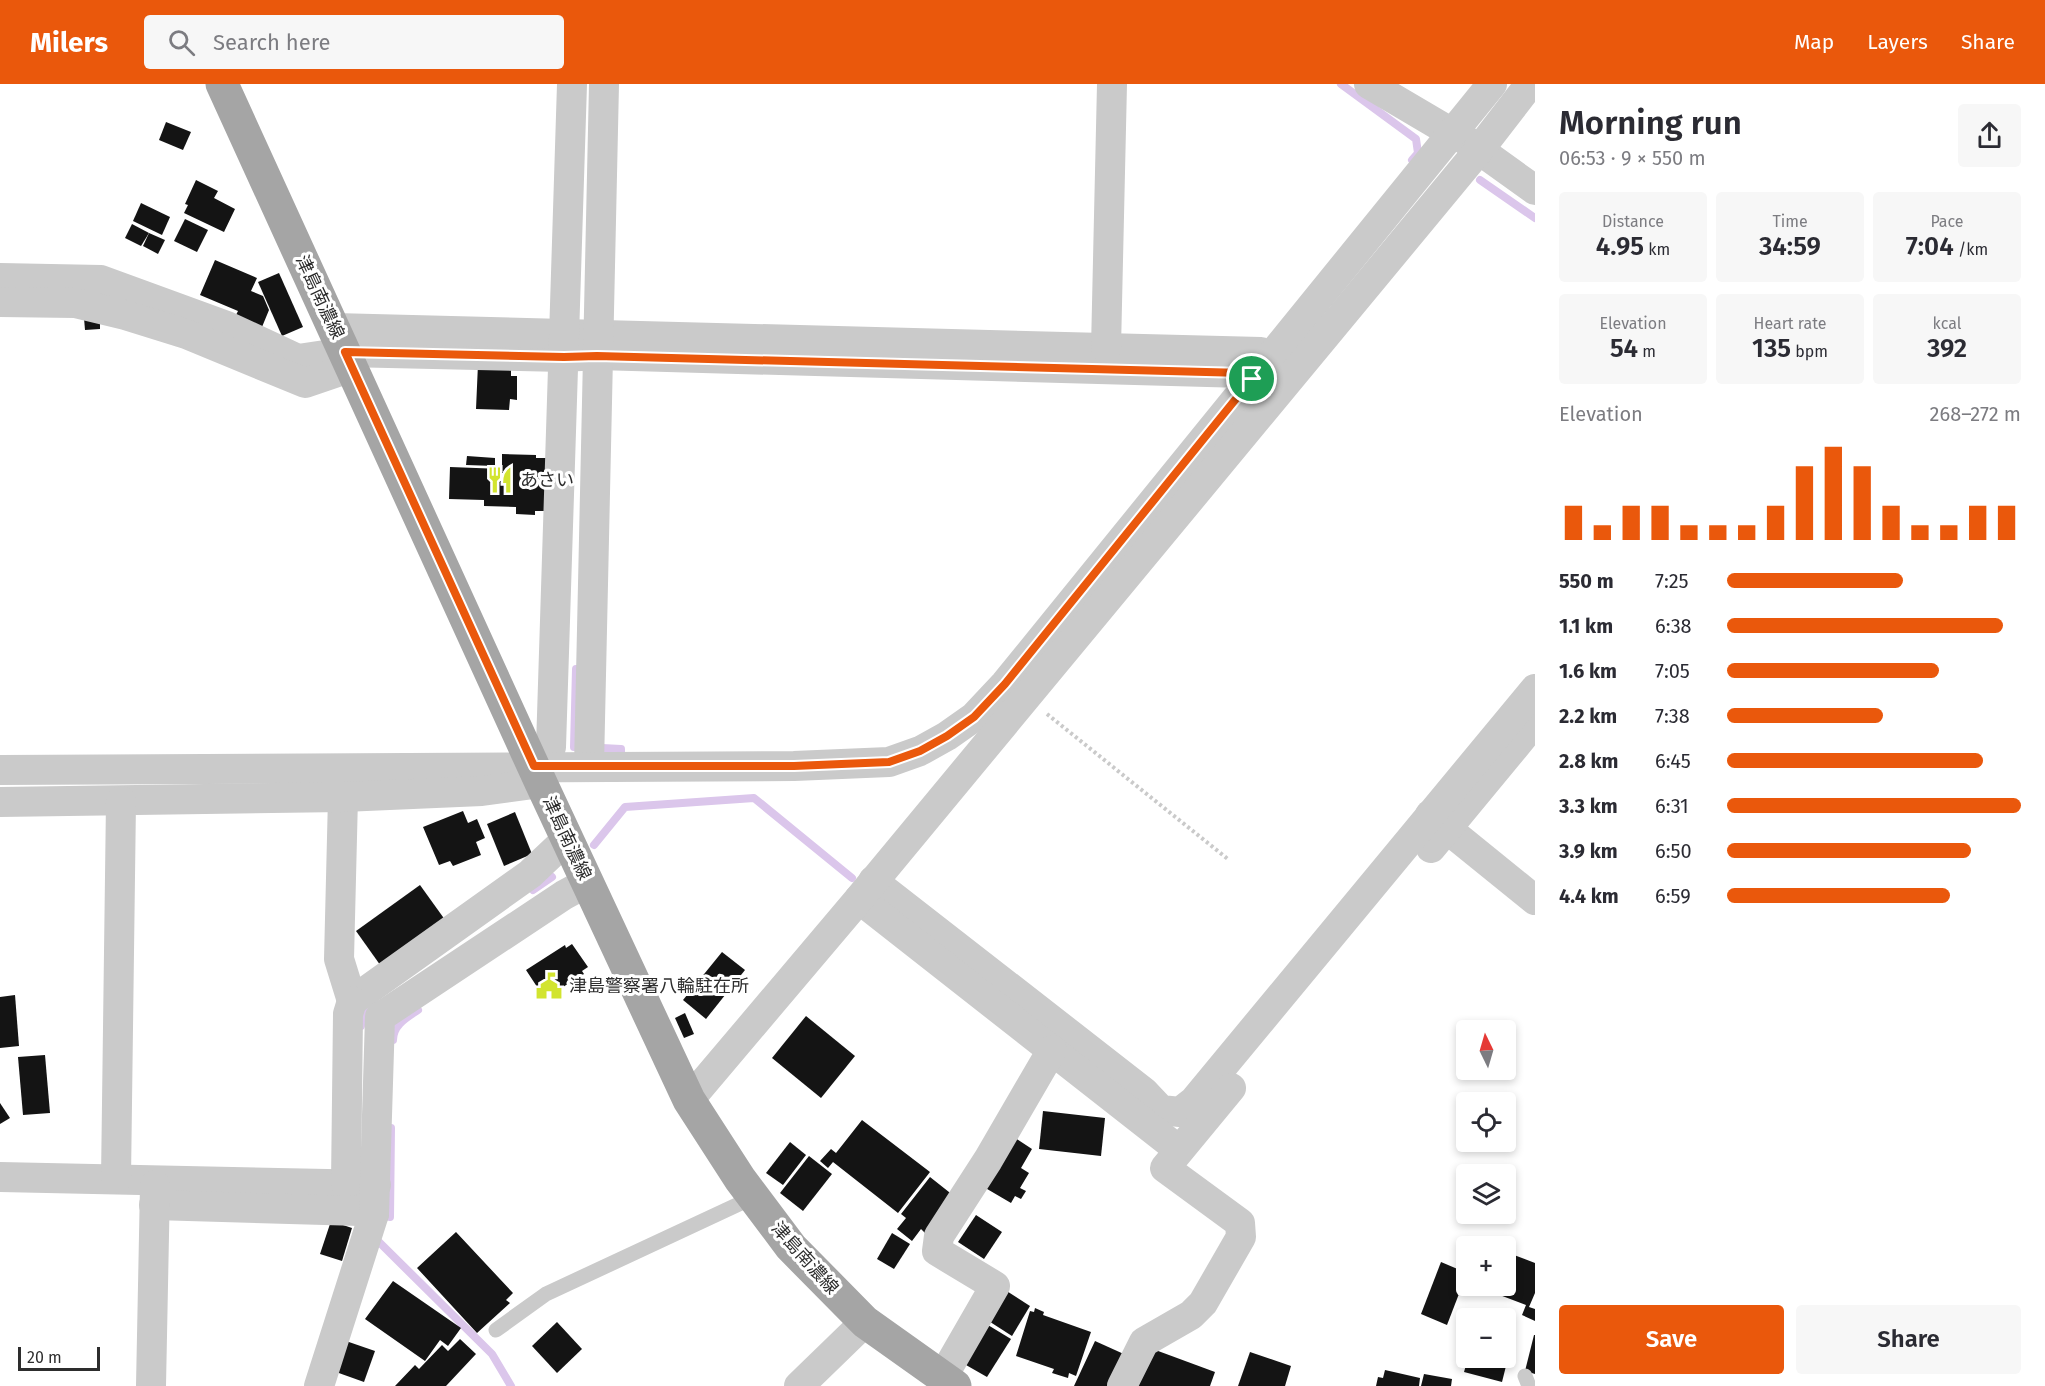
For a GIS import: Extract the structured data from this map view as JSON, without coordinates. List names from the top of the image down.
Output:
{
  "streets": {
    "main road": ["津島南濃線"]
  },
  "places": {
    "restaurant": ["あさい"],
    "public building": ["津島警察署八輪駐在所"]
  },
  "scale_bar": "20 m",
  "north": "top",
  "page": {
    "header": "Milers",
    "search": "Search here",
    "nav": ["Map", "Layers", "Share"],
    "heading": ["Morning run", "06:53 · 9 × 550 m"],
    "stats": [
      ["Distance", "4.95 km"],
      ["Time", "34:59"],
      ["Pace", "7:04 /km"],
      ["Elevation", "54 m"],
      ["Heart rate", "135 bpm"],
      ["kcal", "392"]
    ],
    "chart": ["Elevation", "268–272 m"],
    "list": [
      {
        "name": "550 m",
        "note": "7:25"
      },
      {
        "name": "1.1 km",
        "note": "6:38"
      },
      {
        "name": "1.6 km",
        "note": "7:05"
      },
      {
        "name": "2.2 km",
        "note": "7:38"
      },
      {
        "name": "2.8 km",
        "note": "6:45"
      },
      {
        "name": "3.3 km",
        "note": "6:31"
      },
      {
        "name": "3.9 km",
        "note": "6:50"
      },
      {
        "name": "4.4 km",
        "note": "6:59"
      }
    ],
    "map_buttons": ["+", "−"],
    "buttons": ["Save", "Share"],
    "scale": "20 m"
  }
}
